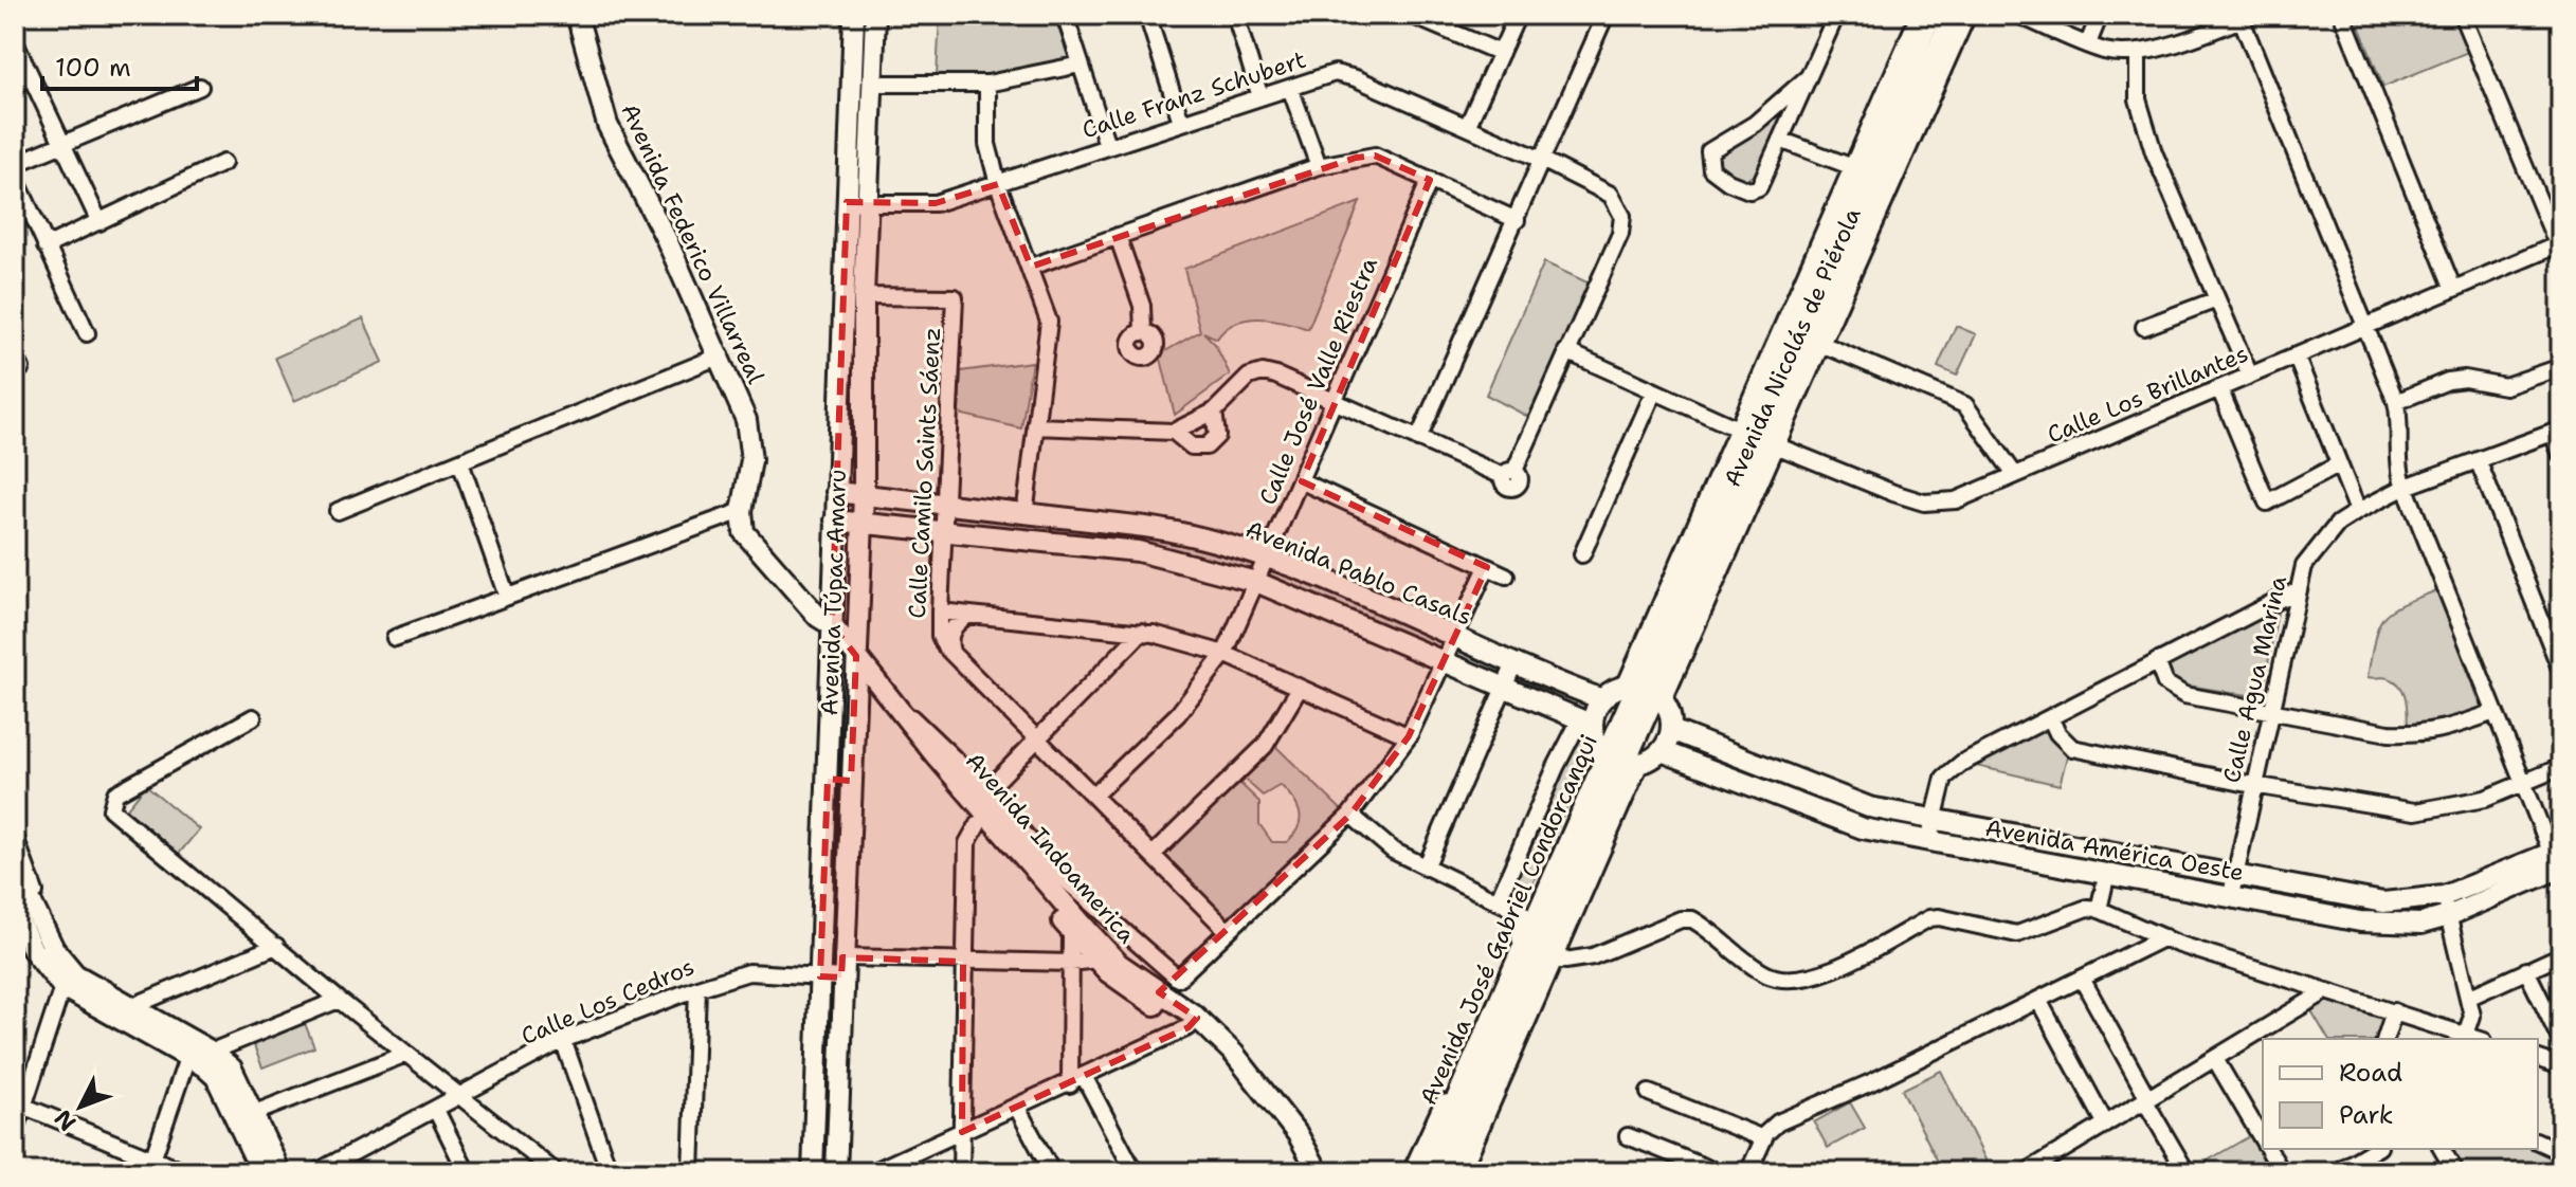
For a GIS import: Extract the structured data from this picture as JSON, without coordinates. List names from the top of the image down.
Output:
{
  "streets": {
    "highway": ["Avenida Nicolás de Piérola", "Avenida José Gabriel Condorcanqui"],
    "main road": [
      "Avenida Federico Villarreal",
      "Avenida Pablo Casals",
      "Avenida Túpac Amaru",
      "Avenida Indoamerica",
      "Avenida América Oeste"
    ],
    "street": [
      "Calle Franz Schubert",
      "Calle José Valle Riestra",
      "Calle Los Brillantes",
      "Calle Camilo Saints Sáenz",
      "Calle Agua Marina",
      "Calle Los Cedros"
    ]
  },
  "crossings": [
    ["Calle Franz Schubert", "Calle Los Brillantes"],
    ["Calle Franz Schubert", "Avenida Túpac Amaru"],
    ["Avenida Federico Villarreal", "Avenida Túpac Amaru"],
    ["Avenida Federico Villarreal", "Avenida Indoamerica"],
    ["Avenida Nicolás de Piérola", "Calle Los Brillantes"],
    ["Avenida Nicolás de Piérola", "Avenida José Gabriel Condorcanqui"],
    ["Calle José Valle Riestra", "Calle Camilo Saints Sáenz"],
    ["Calle José Valle Riestra", "Avenida Pablo Casals"],
    ["Calle Camilo Saints Sáenz", "Avenida Pablo Casals"],
    ["Calle Camilo Saints Sáenz", "Avenida Túpac Amaru"],
    ["Avenida Pablo Casals", "Avenida Túpac Amaru"],
    ["Avenida Túpac Amaru", "Avenida Indoamerica"],
    ["Avenida Túpac Amaru", "Calle Los Cedros"],
    ["Calle Agua Marina", "Avenida América Oeste"],
    ["Avenida Indoamerica", "Calle Los Cedros"]
  ],
  "legend": ["Road", "Park"],
  "scale_bar": "100 m",
  "north": "bottom left"
}
